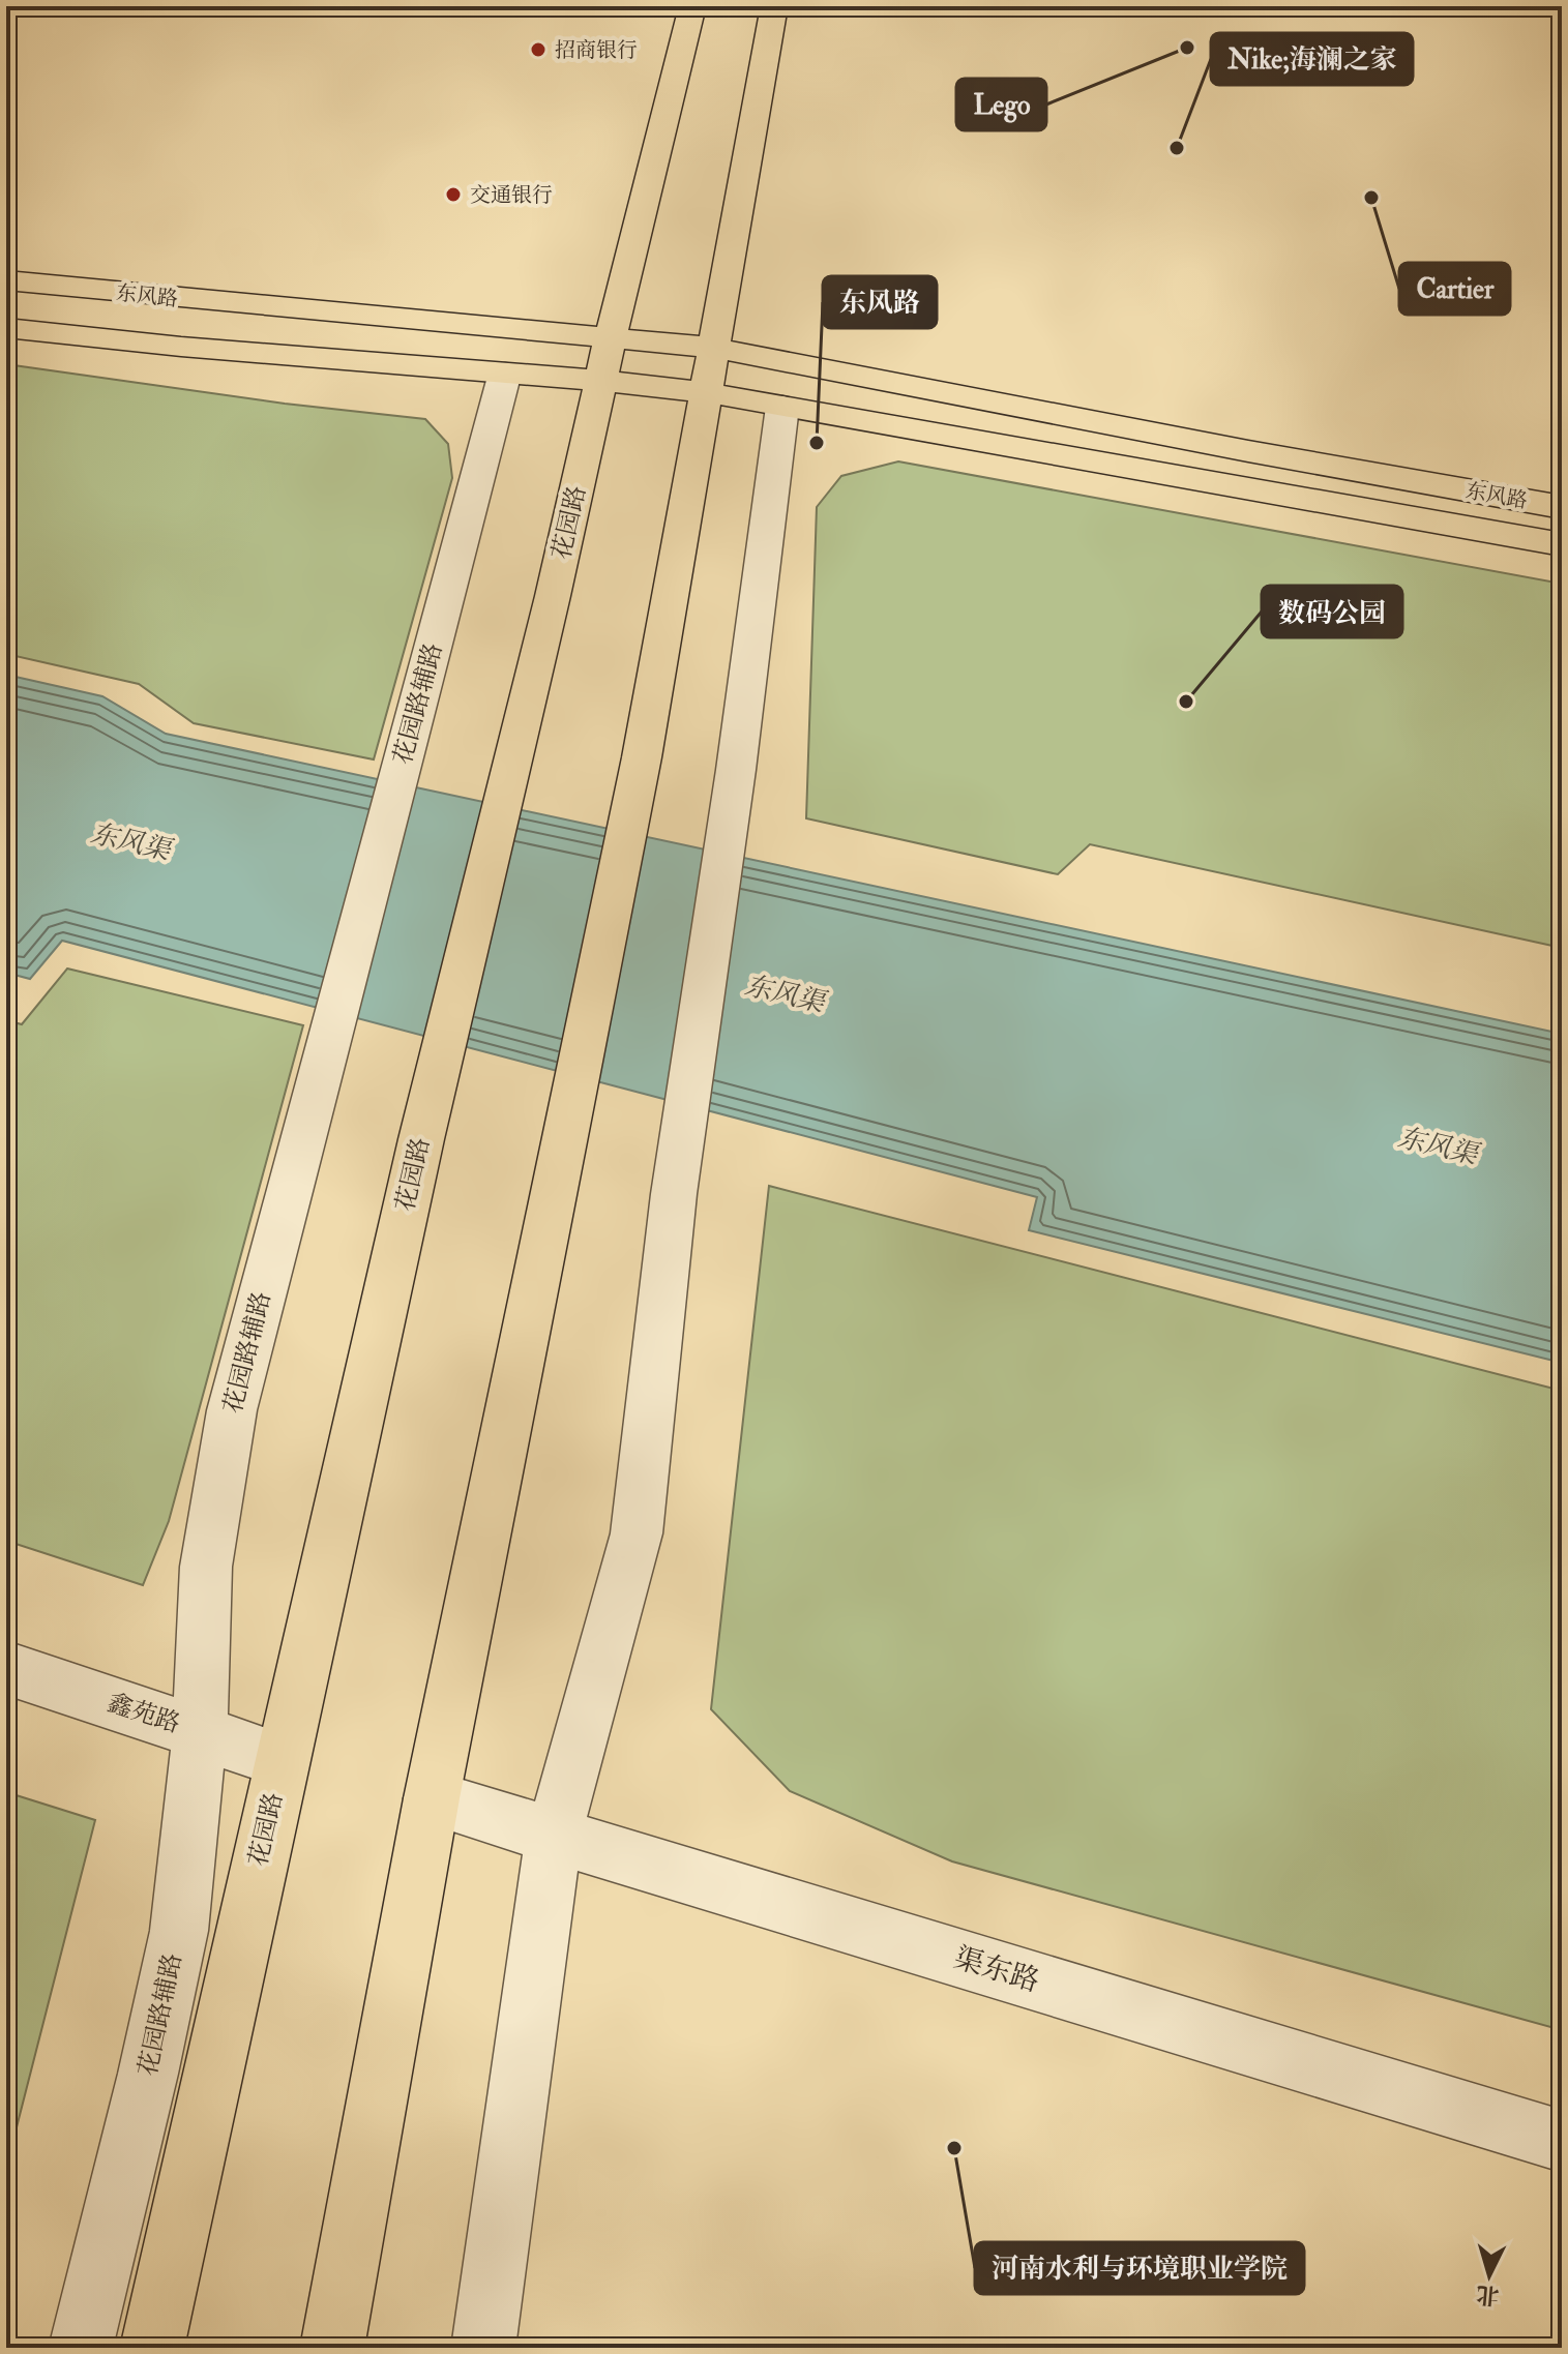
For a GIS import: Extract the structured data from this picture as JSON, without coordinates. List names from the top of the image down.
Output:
{
  "streets": {
    "main road": ["东风路", "花园路"],
    "street": ["花园路辅路", "鑫苑路", "渠东路"]
  },
  "crossings": [
    ["东风路", "花园路"],
    ["东风路", "花园路辅路"],
    ["花园路", "鑫苑路"],
    ["花园路辅路", "鑫苑路"]
  ],
  "water": ["东风渠"],
  "places": [
    "Lego",
    "招商银行",
    "Nike;海澜之家",
    "交通银行",
    "Cartier",
    "东风路",
    "数码公园",
    "河南水利与环境职业学院"
  ],
  "north": "bottom"
}
